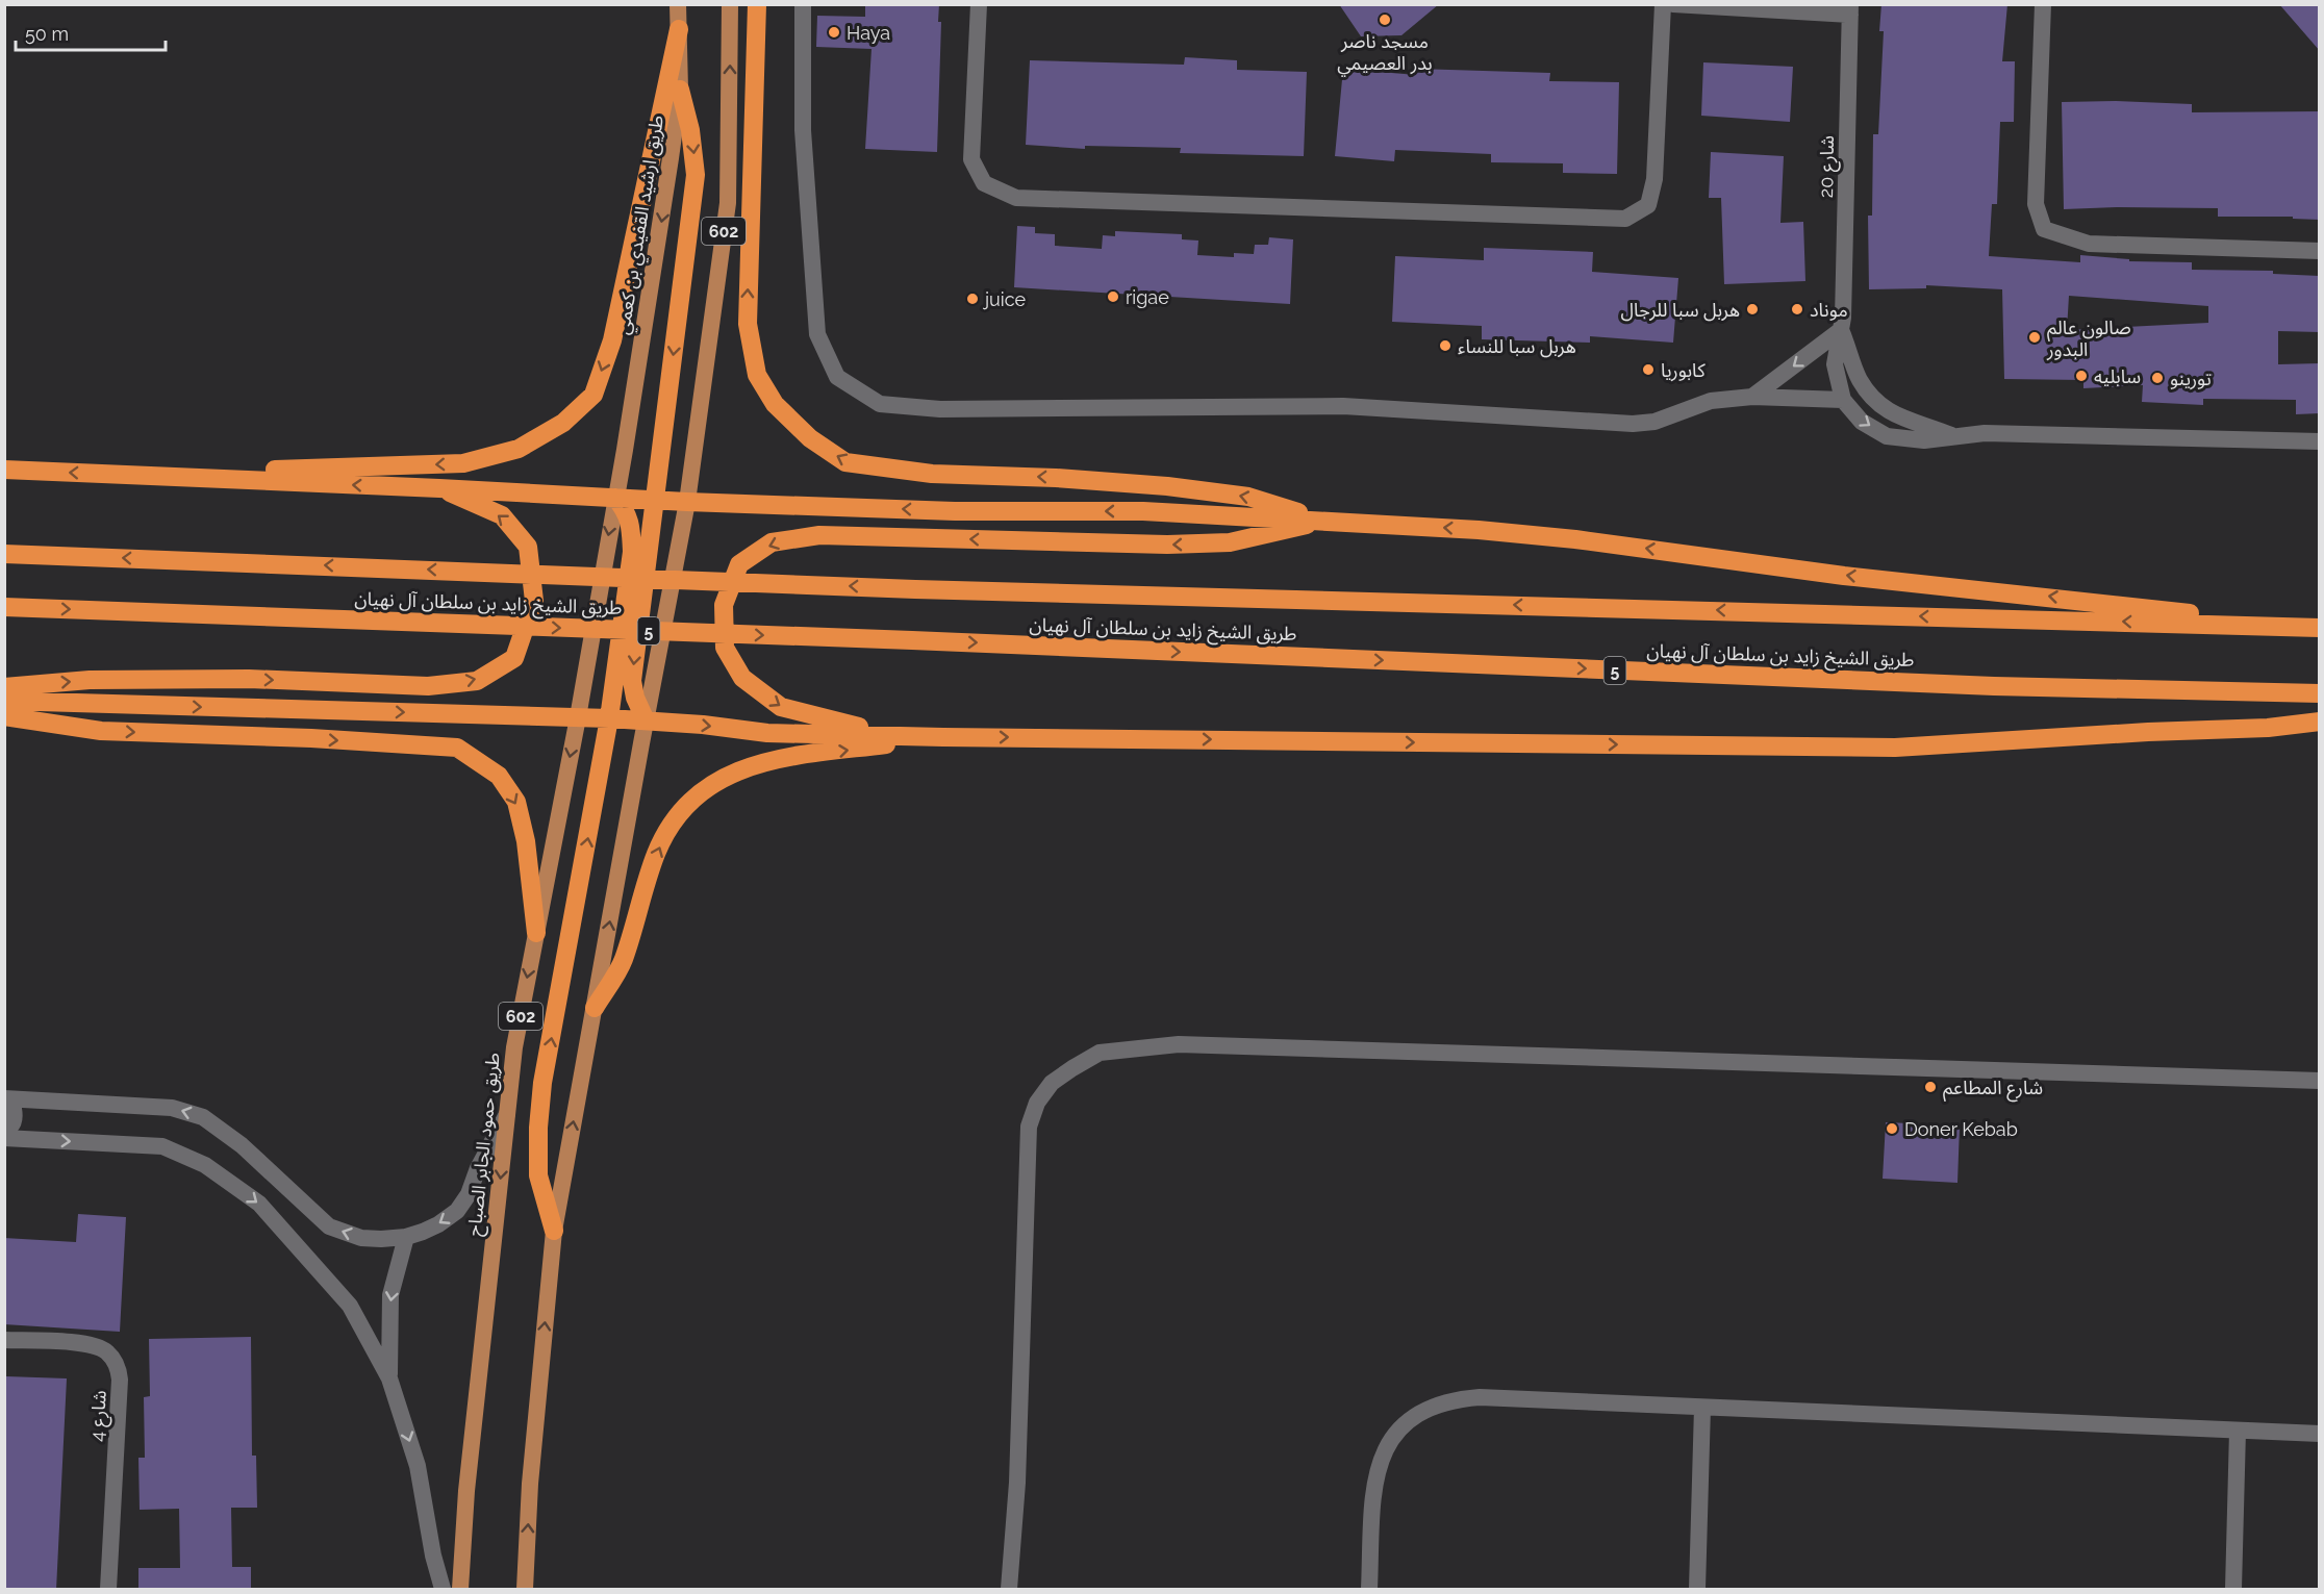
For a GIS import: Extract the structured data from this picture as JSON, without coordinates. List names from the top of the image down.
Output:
{
  "streets": {
    "highway": ["طريق الشيخ زايد بن سلطان آل نهيان", "5"],
    "main road": ["طريق ارشيد القفيدي بن كعمي", "602", "طريق حمود الجابر الصباح"],
    "street": ["شارع 20", "شارع 4"]
  },
  "crossings": [
    ["طريق ارشيد القفيدي بن كعمي", "طريق حمود الجابر الصباح"]
  ],
  "places": [
    "مسجد ناصر بدر العصيمي",
    "Haya",
    "rigae",
    "juice",
    "هربل سبا للرجال",
    "موناد",
    "صالون عالم البدور",
    "هربل سبا للنساء",
    "كابوريا",
    "سابليه",
    "تورينو",
    "شارع المطاعم",
    "Doner Kebab"
  ],
  "scale_bar": "50 m"
}
